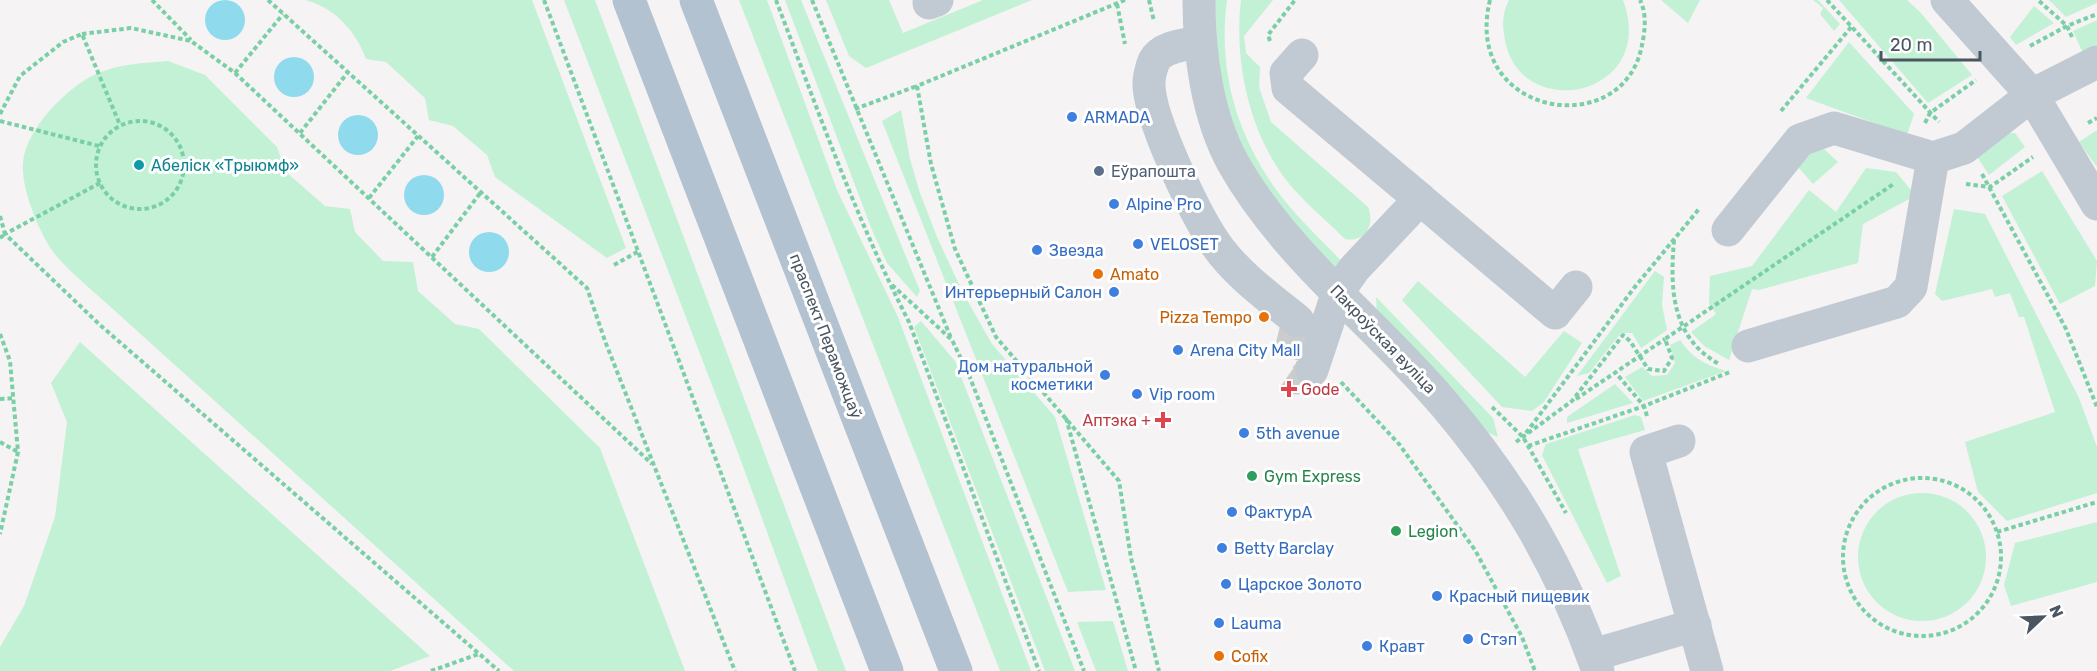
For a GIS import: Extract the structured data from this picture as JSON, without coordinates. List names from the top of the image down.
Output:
{
  "streets": {
    "main road": ["праспект Пераможцаў"],
    "street": ["Пакроўская вуліца"]
  },
  "places": {
    "other": [
      "ARMADA",
      "Абеліск «Трыюмф»",
      "Еўрапошта",
      "Alpine Pro",
      "VELOSET",
      "Звезда",
      "Amato",
      "Интерьерный Салон",
      "Pizza Tempo",
      "Arena City Mall",
      "Дом натуральной косметики",
      "Vip room",
      "5th avenue",
      "Gym Express",
      "ФактурА",
      "Legion",
      "Betty Barclay",
      "Царское Золото",
      "Красный пищевик",
      "Lauma",
      "Стэп",
      "Кравт",
      "Cofix"
    ],
    "health": ["Gode", "Аптэка +"]
  },
  "scale_bar": "20 m",
  "north": "top right"
}
